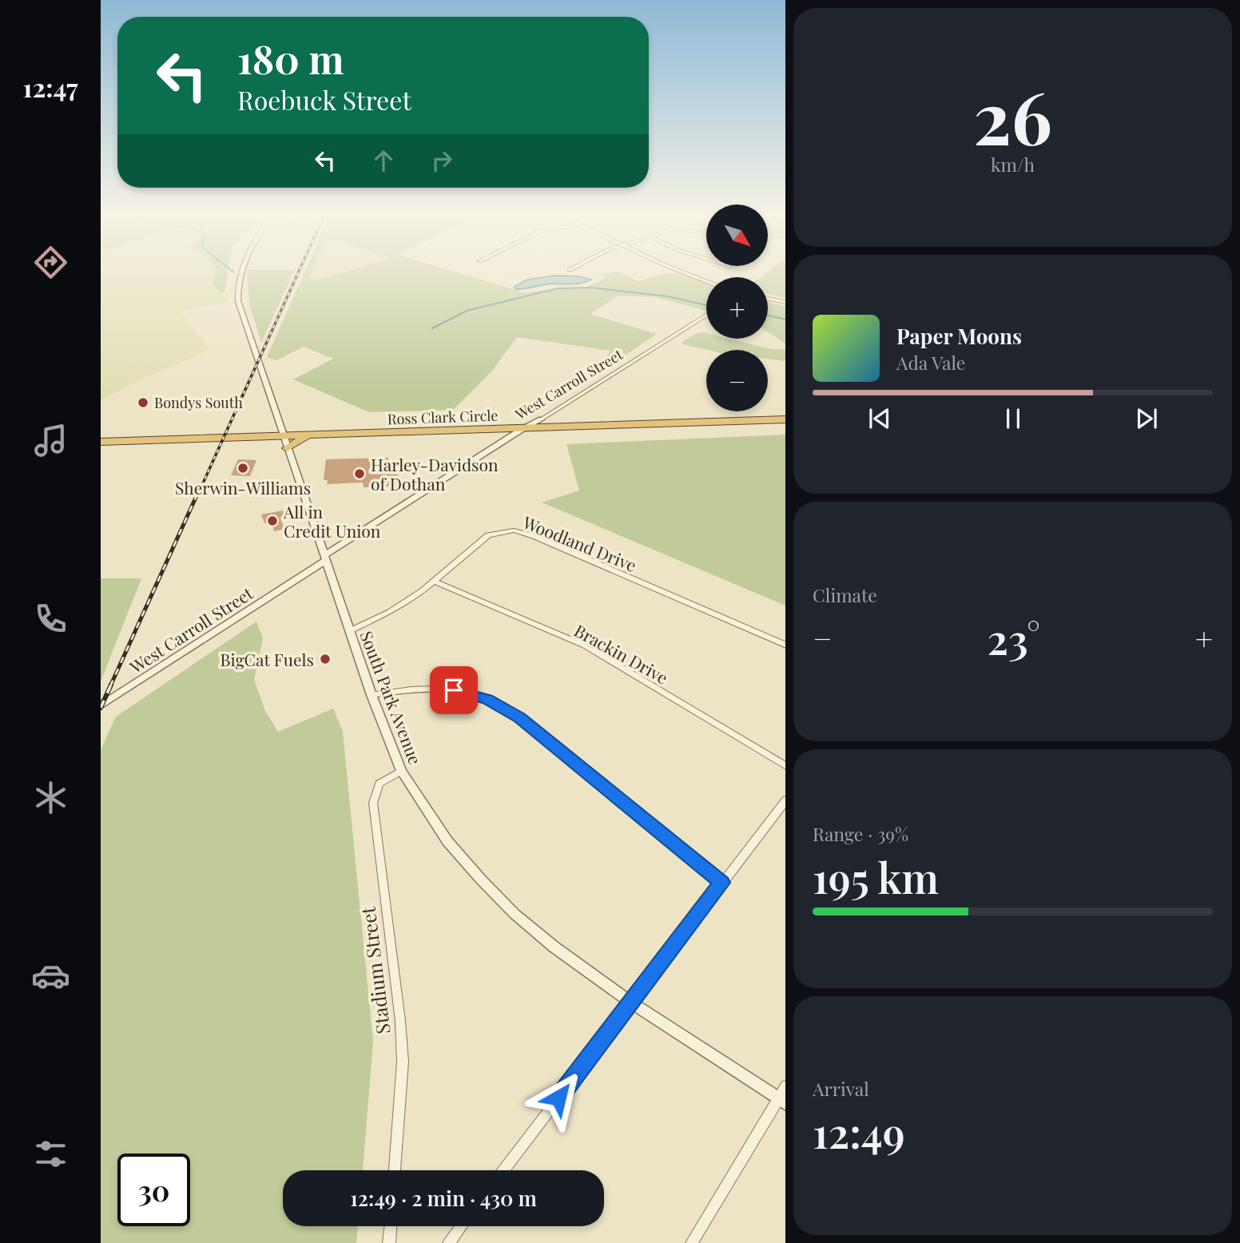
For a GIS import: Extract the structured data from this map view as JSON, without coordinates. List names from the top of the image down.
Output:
{
  "streets": {
    "highway": ["Ross Clark Circle"],
    "street": [
      "West Carroll Street",
      "Woodland Drive",
      "Brackin Drive",
      "South Park Avenue",
      "Stadium Street"
    ]
  },
  "crossings": [
    ["West Carroll Street", "Ross Clark Circle"],
    ["West Carroll Street", "South Park Avenue"],
    ["Ross Clark Circle", "South Park Avenue"],
    ["Woodland Drive", "Brackin Drive"],
    ["Woodland Drive", "South Park Avenue"],
    ["South Park Avenue", "Stadium Street"]
  ],
  "places": [
    "Bondys South",
    "Sherwin-Williams",
    "Harley-Davidson of Dothan",
    "All in Credit Union",
    "BigCat Fuels"
  ],
  "north": "bottom right",
  "page": {
    "tabs": "12:47",
    "tile": [
      ["26", "km/h"],
      "Climate",
      ["Range · 39%", "195 km"],
      ["Arrival", "12:49"]
    ],
    "turn": ["180 m", "Roebuck Street"],
    "map_buttons": ["+", "−"],
    "song": ["Paper Moons", "Ada Vale"],
    "heat": ["−", "23°", "+"],
    "limit": "30",
    "trip": "12:49 · 2 min · 430 m"
  }
}
